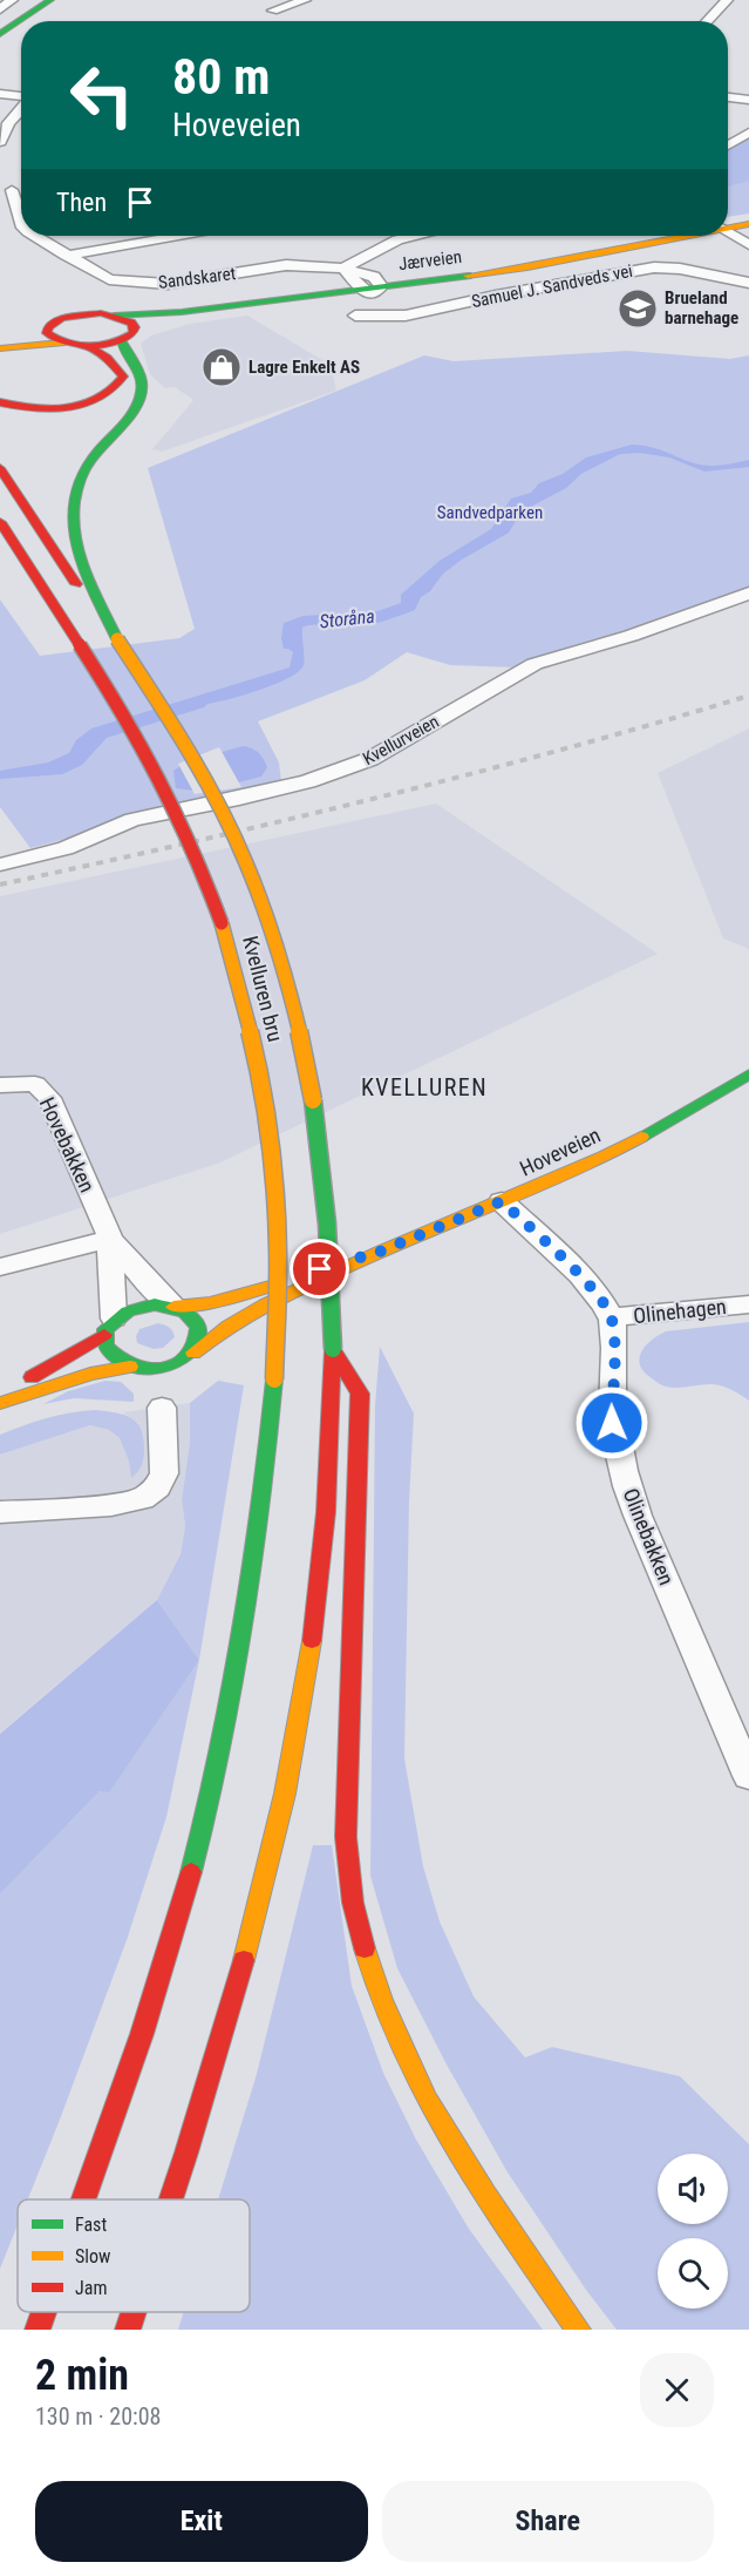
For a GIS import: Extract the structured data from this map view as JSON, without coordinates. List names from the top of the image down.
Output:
{
  "streets": {
    "main road": ["Jærveien", "Kvelluren bru", "Hoveveien"],
    "street": [
      "Sandskaret",
      "Samuel J. Sandveds vei",
      "Kvellurveien",
      "Hovebakken",
      "Olinehagen",
      "Olinebakken"
    ]
  },
  "crossings": [
    ["Hovebakken", "Hoveveien"],
    ["Olinehagen", "Olinebakken"]
  ],
  "districts": ["KVELLUREN"],
  "water": ["Storåna"],
  "parks": ["Sandvedparken"],
  "places": {
    "school or university": ["Brueland barnehage"],
    "shop": ["Lagre Enkelt AS"]
  },
  "legend": ["Fast", "Slow", "Jam"],
  "page": {
    "turn": ["80 m", "Hoveveien"],
    "then": "Then",
    "heading": ["2 min", "130 m · 20:08"],
    "buttons": ["Exit", "Share"]
  }
}
